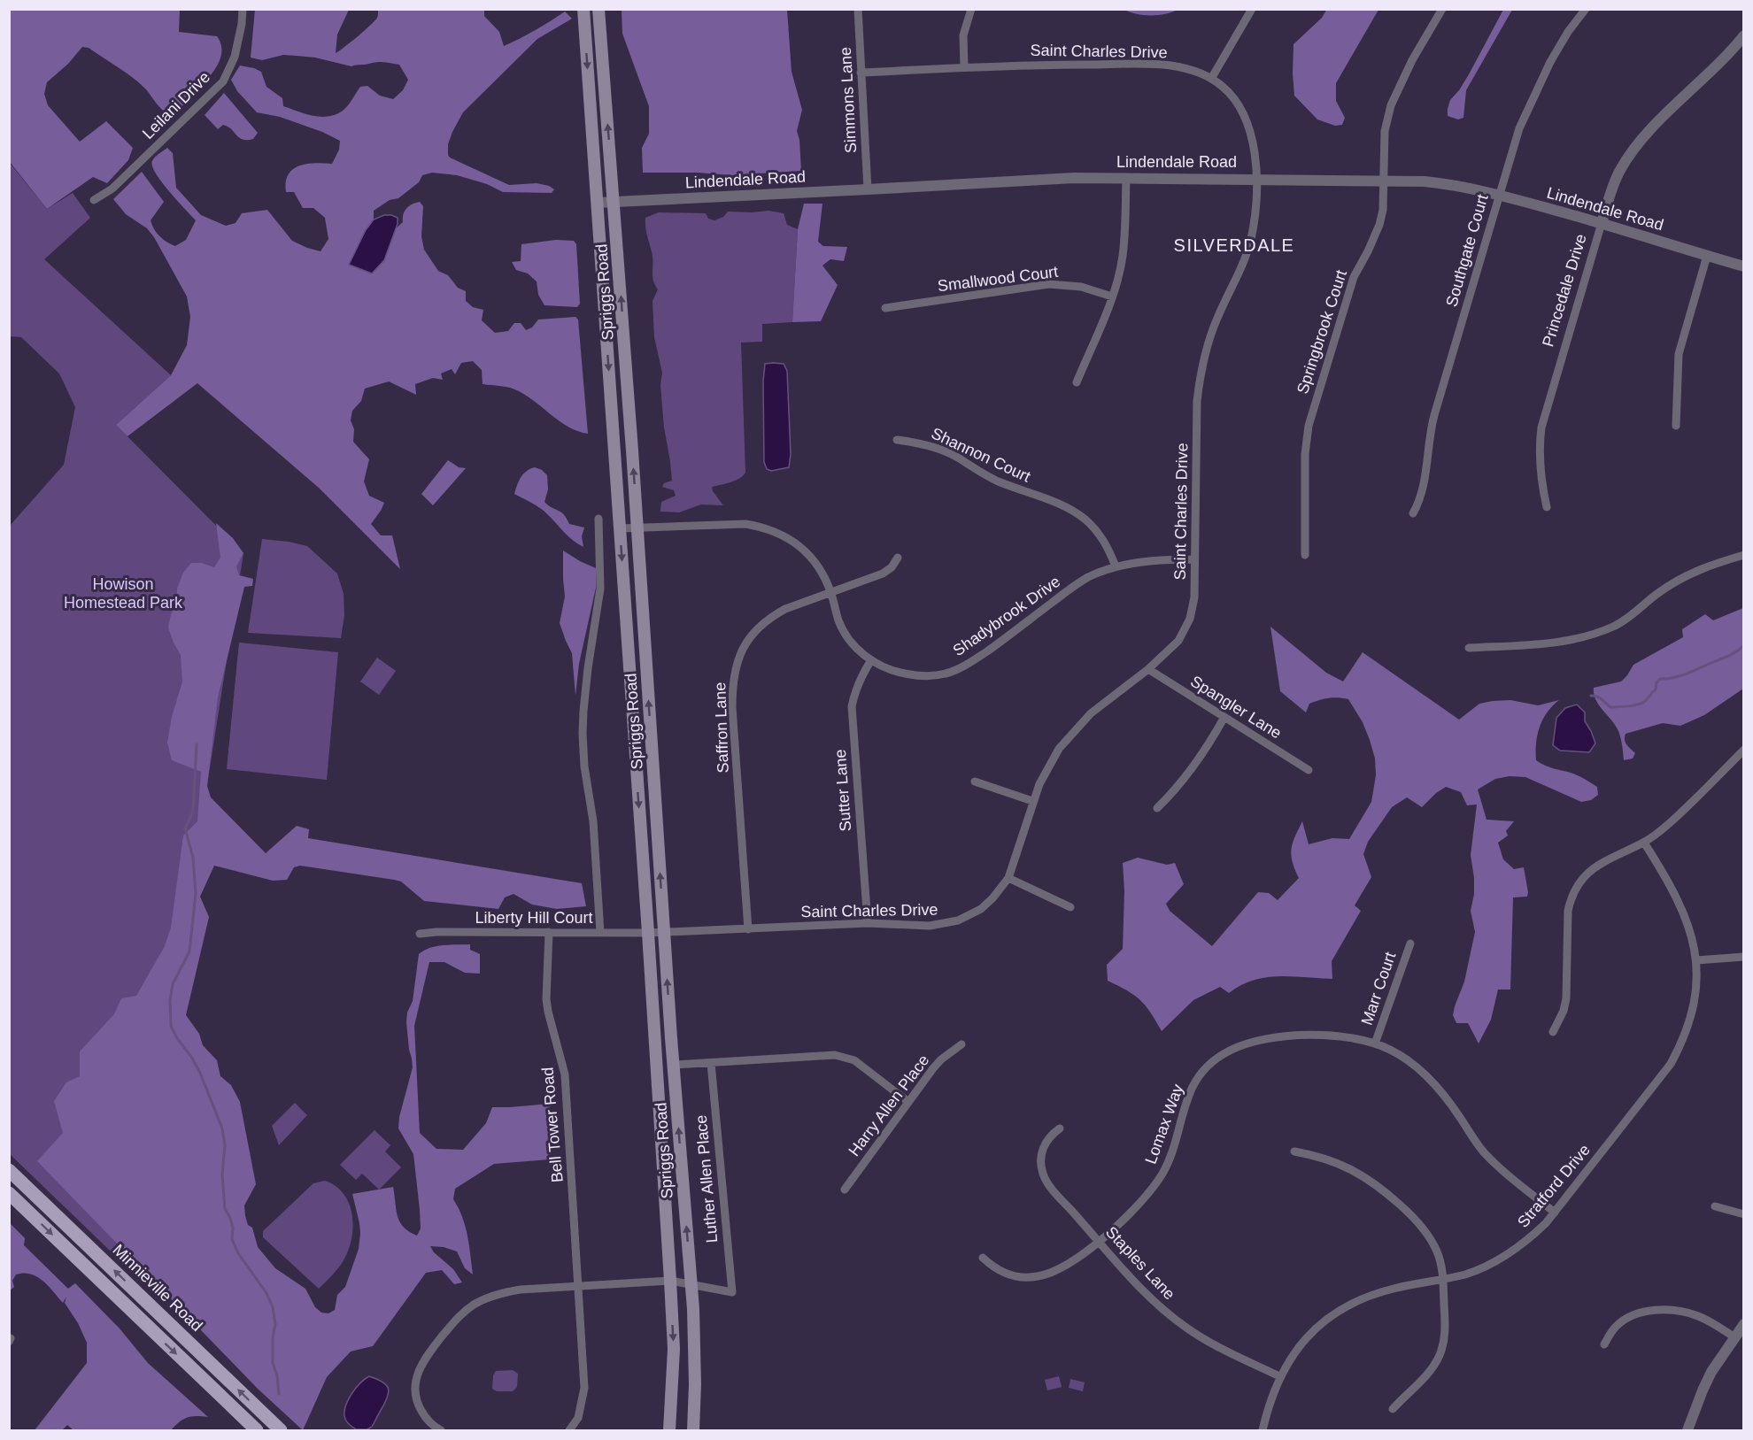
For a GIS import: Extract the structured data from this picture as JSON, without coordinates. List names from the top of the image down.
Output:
{
  "streets": {
    "main road": ["Spriggs Road", "Minnieville Road"],
    "street": [
      "Saint Charles Drive",
      "Simmons Lane",
      "Leilani Drive",
      "Lindendale Road",
      "Southgate Court",
      "Smallwood Court",
      "Princedale Drive",
      "Springbrook Court",
      "Shannon Court",
      "Shadybrook Drive",
      "Spangler Lane",
      "Saffron Lane",
      "Sutter Lane",
      "Liberty Hill Court",
      "Marr Court",
      "Harry Allen Place",
      "Lomax Way",
      "Bell Tower Road",
      "Luther Allen Place",
      "Stratford Drive",
      "Staples Lane"
    ]
  },
  "crossings": [
    ["Saint Charles Drive", "Simmons Lane"],
    ["Saint Charles Drive", "Lindendale Road"],
    ["Saint Charles Drive", "Spriggs Road"],
    ["Saint Charles Drive", "Shadybrook Drive"],
    ["Saint Charles Drive", "Spangler Lane"],
    ["Saint Charles Drive", "Saffron Lane"],
    ["Saint Charles Drive", "Sutter Lane"],
    ["Saint Charles Drive", "Liberty Hill Court"],
    ["Simmons Lane", "Lindendale Road"],
    ["Lindendale Road", "Southgate Court"],
    ["Lindendale Road", "Princedale Drive"],
    ["Lindendale Road", "Spriggs Road"],
    ["Lindendale Road", "Springbrook Court"],
    ["Spriggs Road", "Shadybrook Drive"],
    ["Spriggs Road", "Liberty Hill Court"],
    ["Spriggs Road", "Luther Allen Place"],
    ["Shannon Court", "Shadybrook Drive"],
    ["Shadybrook Drive", "Saffron Lane"],
    ["Shadybrook Drive", "Sutter Lane"],
    ["Liberty Hill Court", "Bell Tower Road"],
    ["Marr Court", "Lomax Way"],
    ["Lomax Way", "Stratford Drive"],
    ["Lomax Way", "Staples Lane"],
    ["Stratford Drive", "Staples Lane"]
  ],
  "districts": ["SILVERDALE"],
  "parks": ["Howison Homestead Park"]
}
